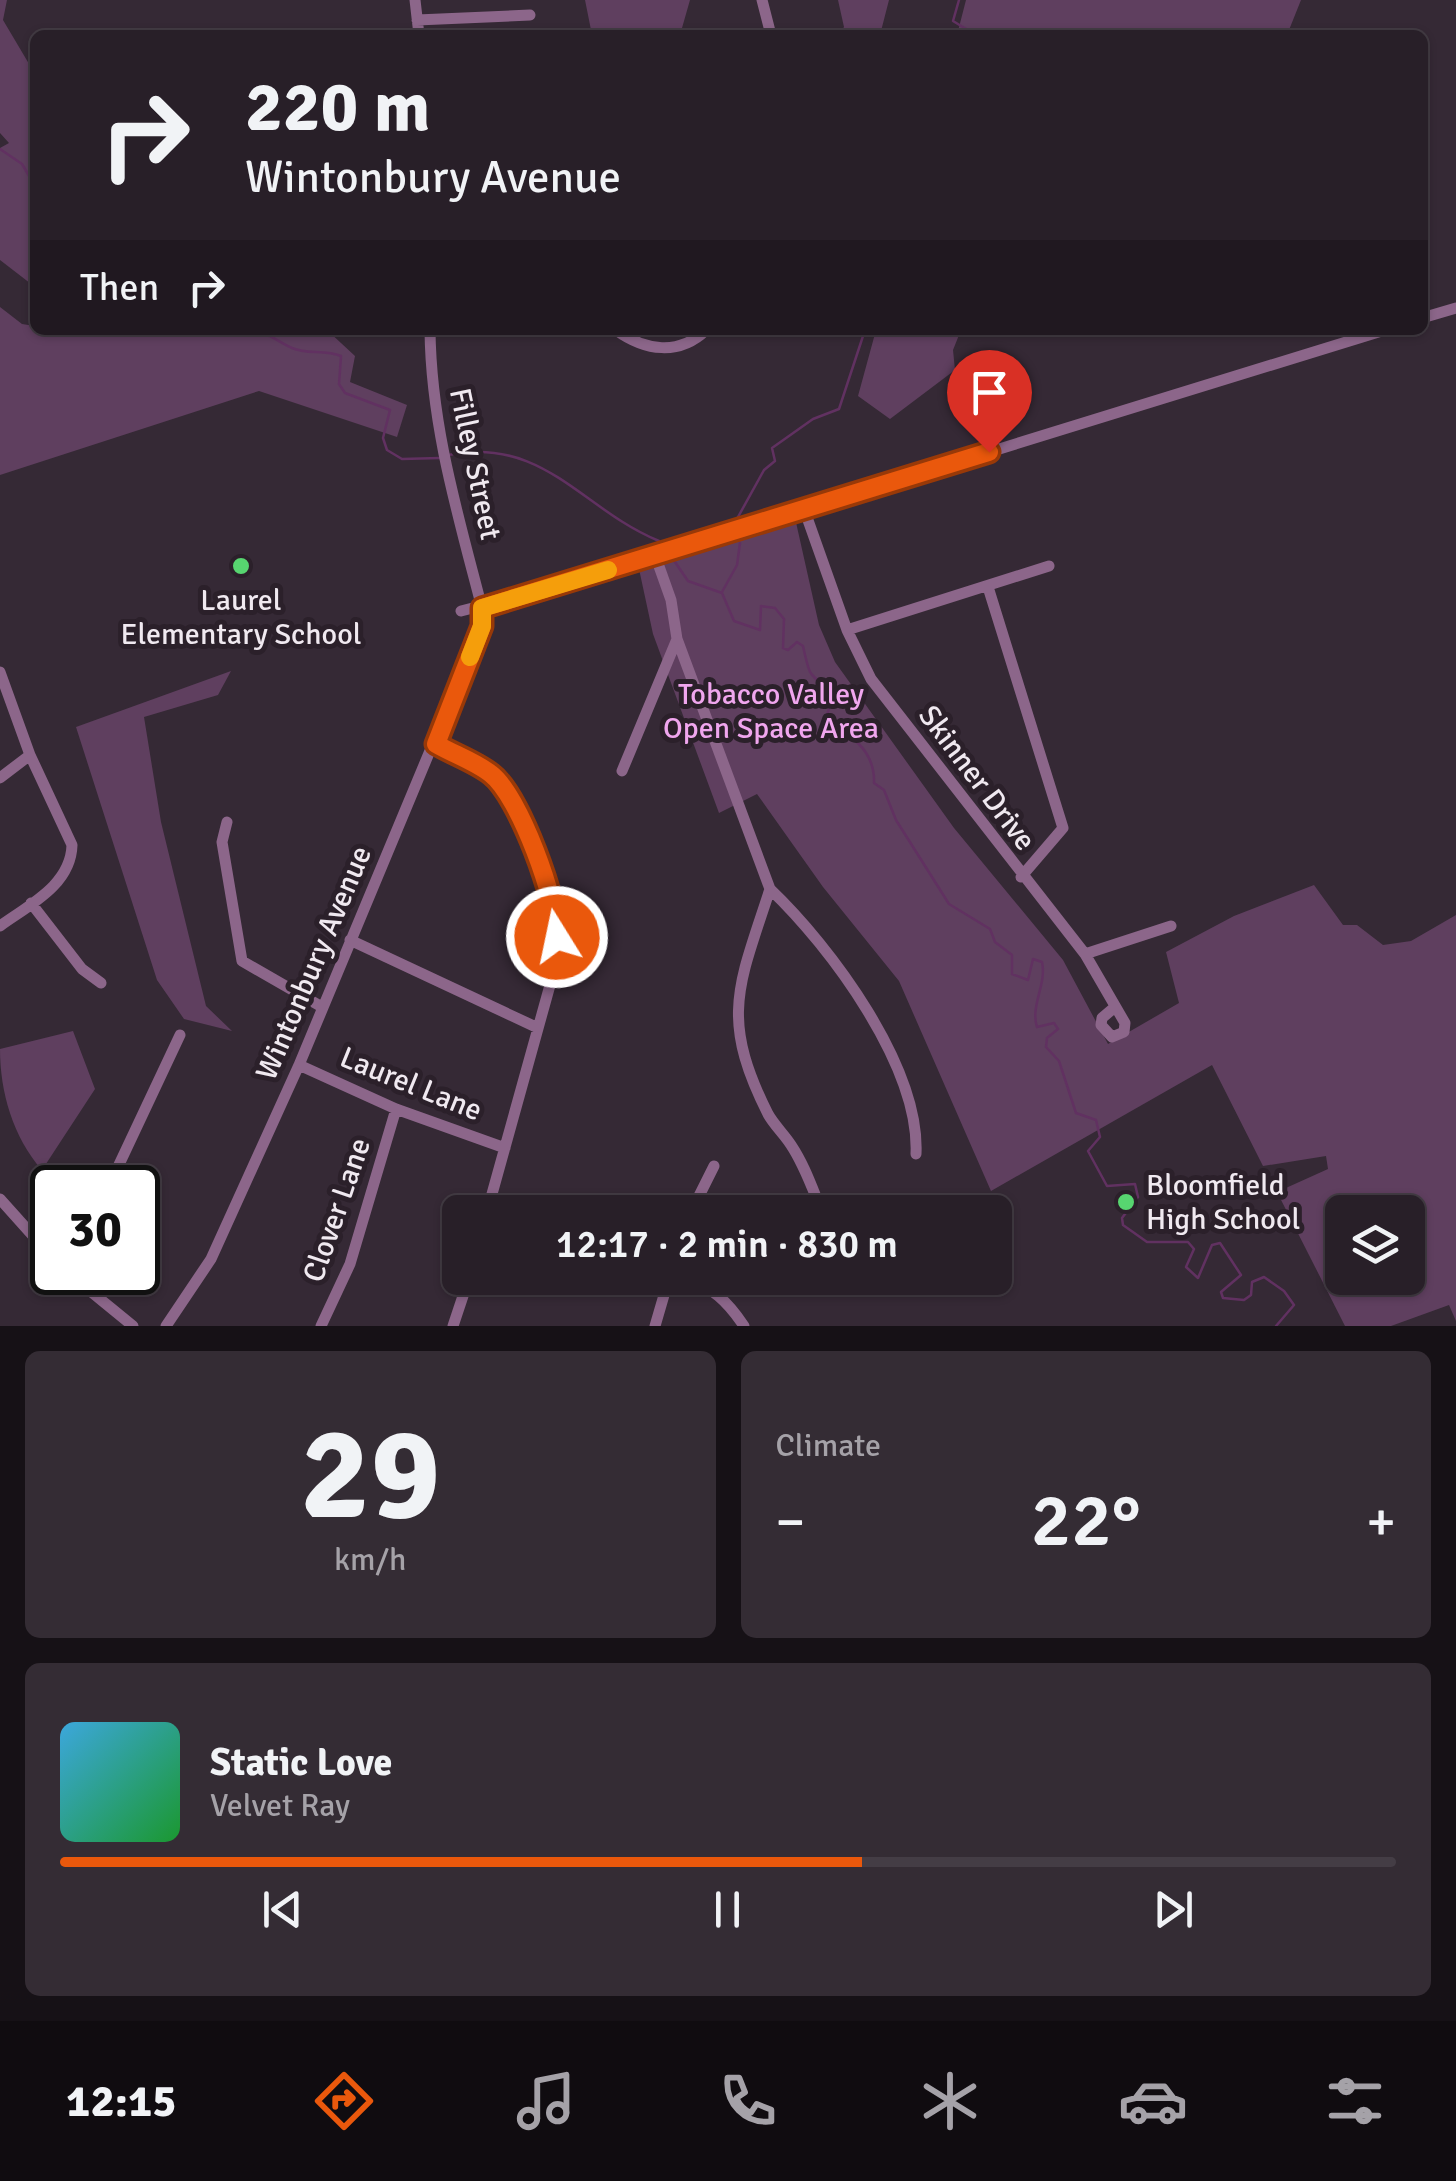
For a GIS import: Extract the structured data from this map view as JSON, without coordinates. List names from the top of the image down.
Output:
{
  "streets": {
    "street": [
      "Filley Street",
      "Skinner Drive",
      "Wintonbury Avenue",
      "Laurel Lane",
      "Clover Lane"
    ]
  },
  "crossings": [
    ["Filley Street", "Wintonbury Avenue"],
    ["Wintonbury Avenue", "Laurel Lane"],
    ["Laurel Lane", "Clover Lane"]
  ],
  "parks": ["Tobacco Valley Open Space Area"],
  "places": ["Laurel Elementary School", "Bloomfield High School"],
  "page": {
    "turn": ["220 m", "Wintonbury Avenue"],
    "then": "Then",
    "limit": "30",
    "trip": "12:17 · 2 min · 830 m",
    "tile": [
      ["29", "km/h"],
      "Climate"
    ],
    "heat": ["−", "22°", "+"],
    "song": ["Static Love", "Velvet Ray"],
    "tabs": "12:15"
  }
}
